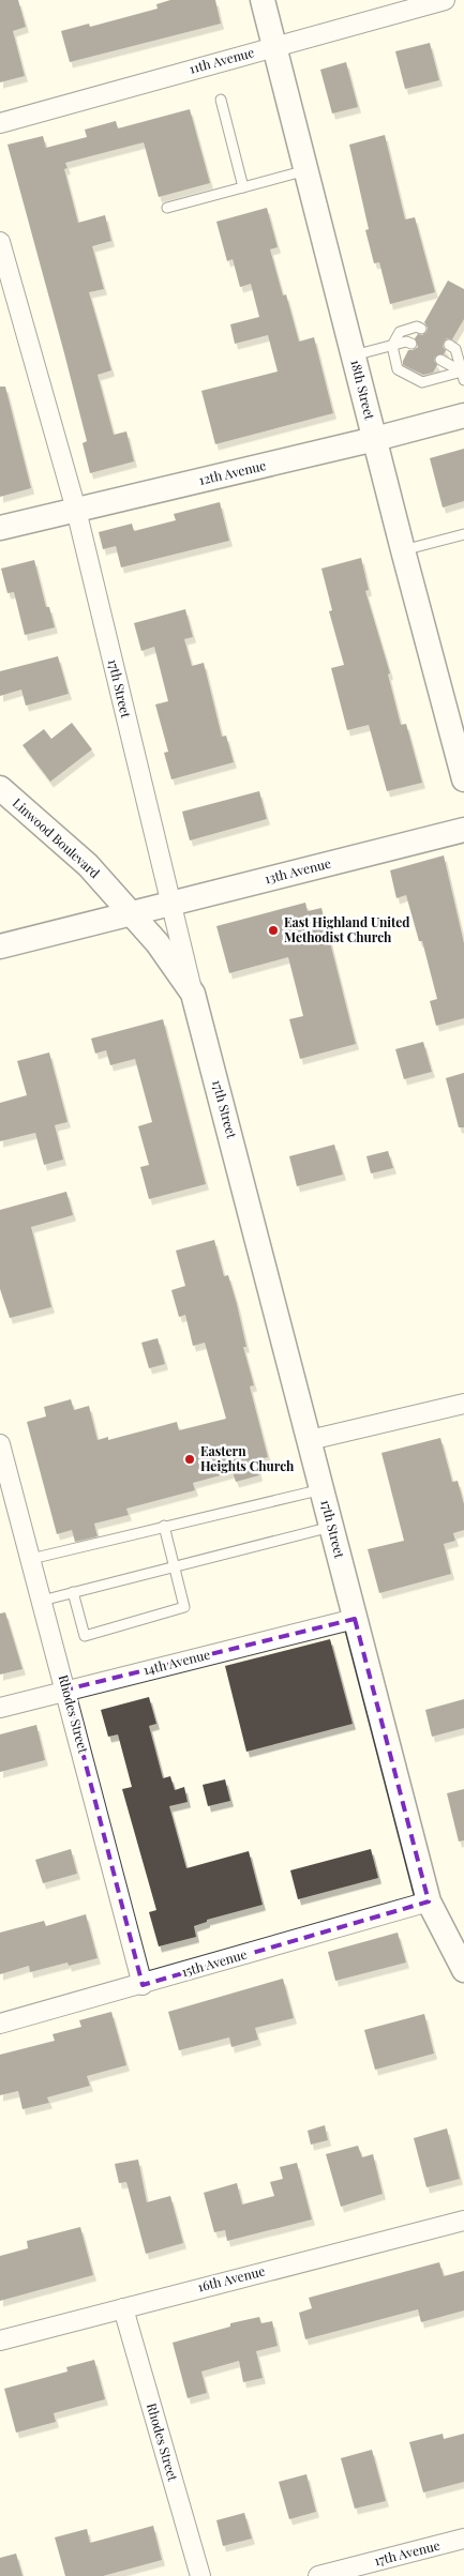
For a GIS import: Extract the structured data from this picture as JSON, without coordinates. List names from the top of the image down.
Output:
{
  "streets": {
    "street": [
      "11th Avenue",
      "18th Street",
      "12th Avenue",
      "17th Street",
      "Linwood Boulevard",
      "13th Avenue",
      "14th Avenue",
      "Rhodes Street",
      "15th Avenue",
      "16th Avenue",
      "17th Avenue"
    ]
  },
  "crossings": [
    ["11th Avenue", "18th Street"],
    ["18th Street", "12th Avenue"],
    ["12th Avenue", "17th Street"],
    ["17th Street", "13th Avenue"],
    ["17th Street", "14th Avenue"],
    ["17th Street", "15th Avenue"],
    ["Linwood Boulevard", "13th Avenue"],
    ["14th Avenue", "Rhodes Street"],
    ["Rhodes Street", "15th Avenue"],
    ["Rhodes Street", "16th Avenue"]
  ],
  "places": ["East Highland United Methodist Church", "Eastern Heights Church"]
}
